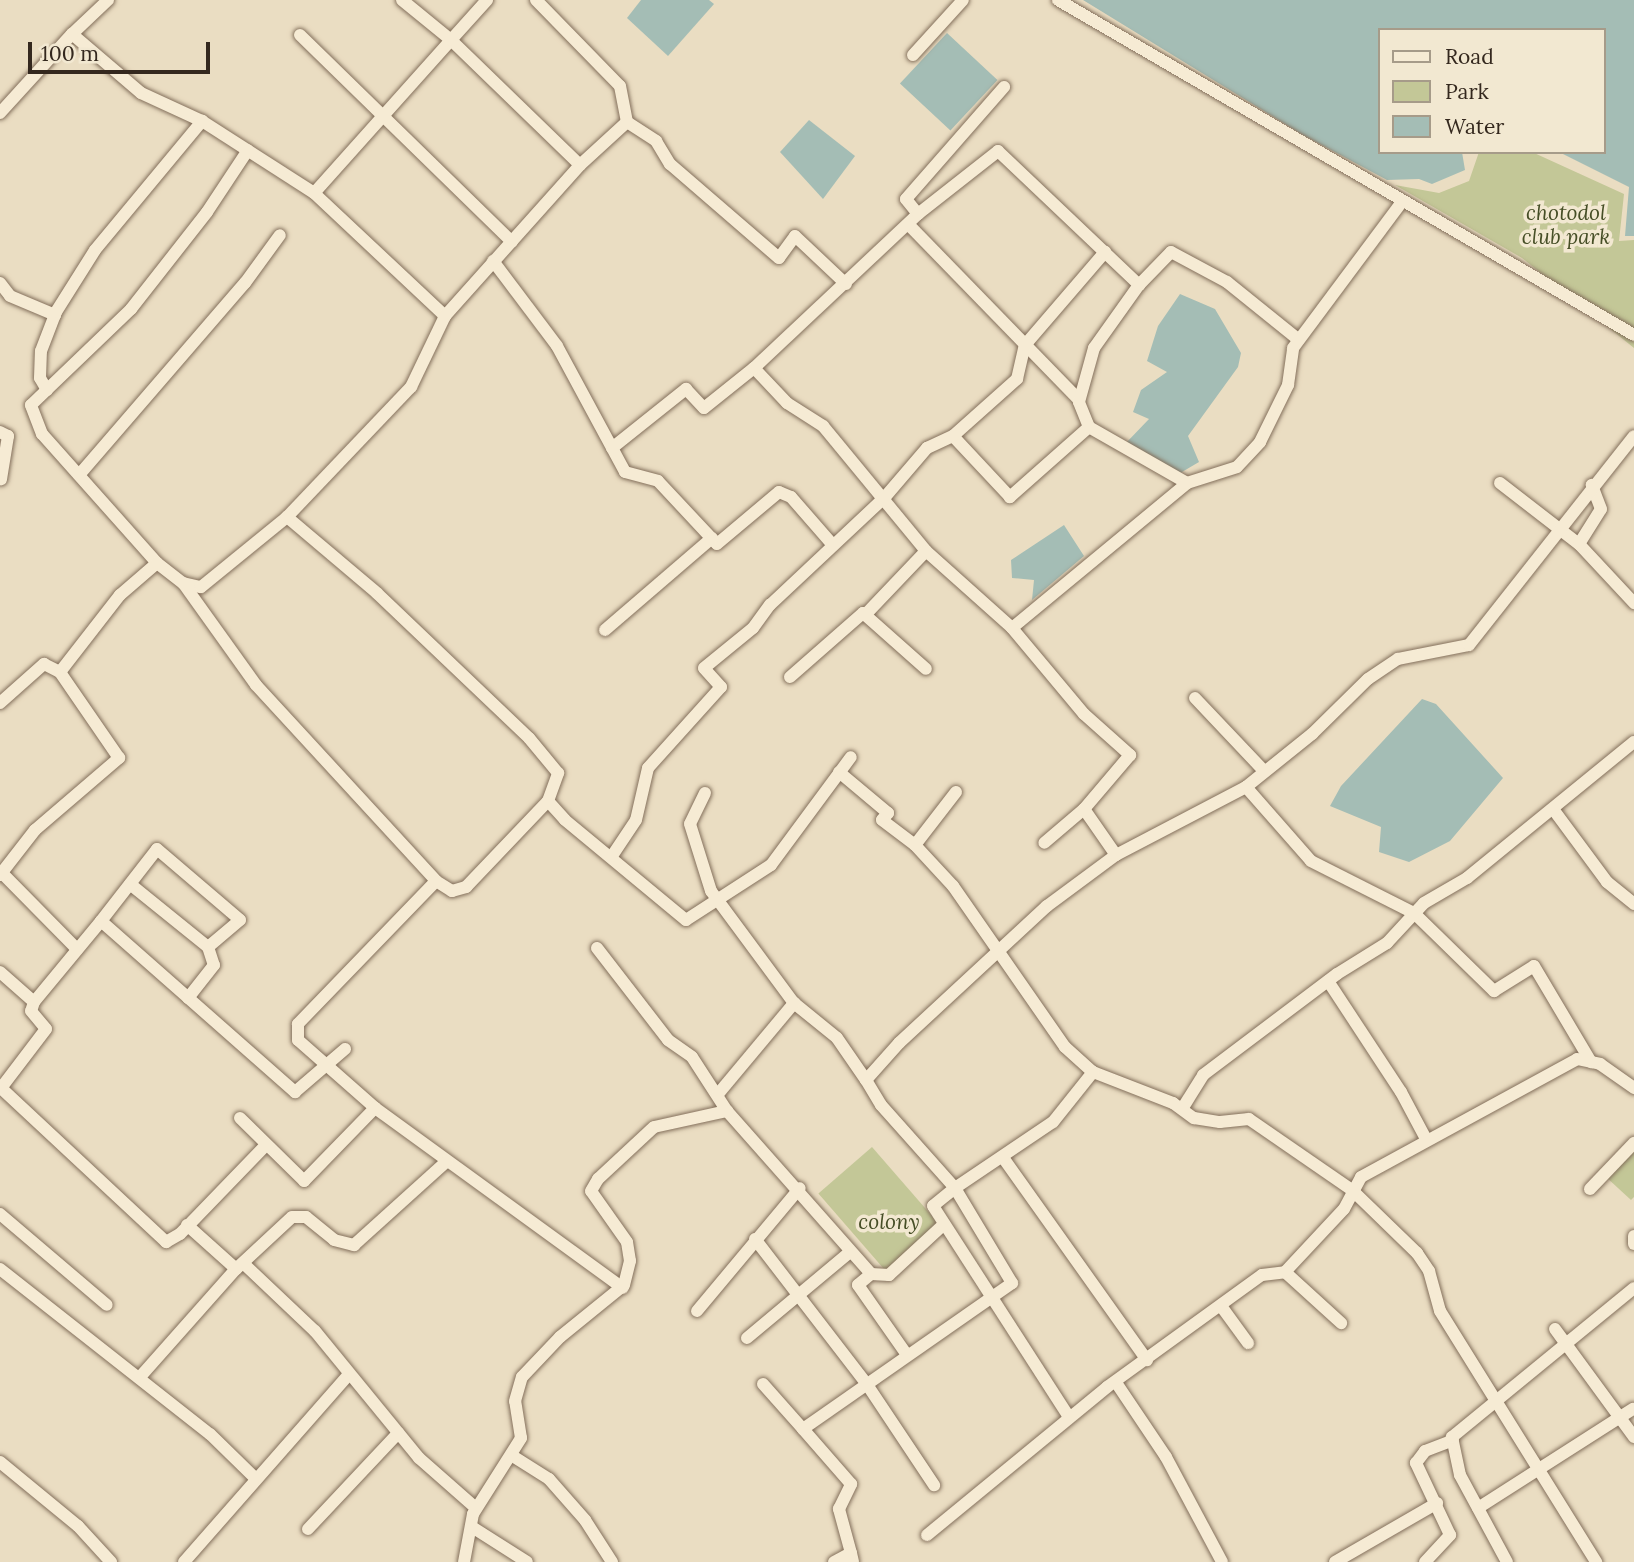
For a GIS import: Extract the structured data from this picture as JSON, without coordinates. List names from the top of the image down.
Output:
{
  "parks": ["chotodol club park", "colony"],
  "legend": ["Road", "Park", "Water"],
  "scale_bar": "100 m"
}
